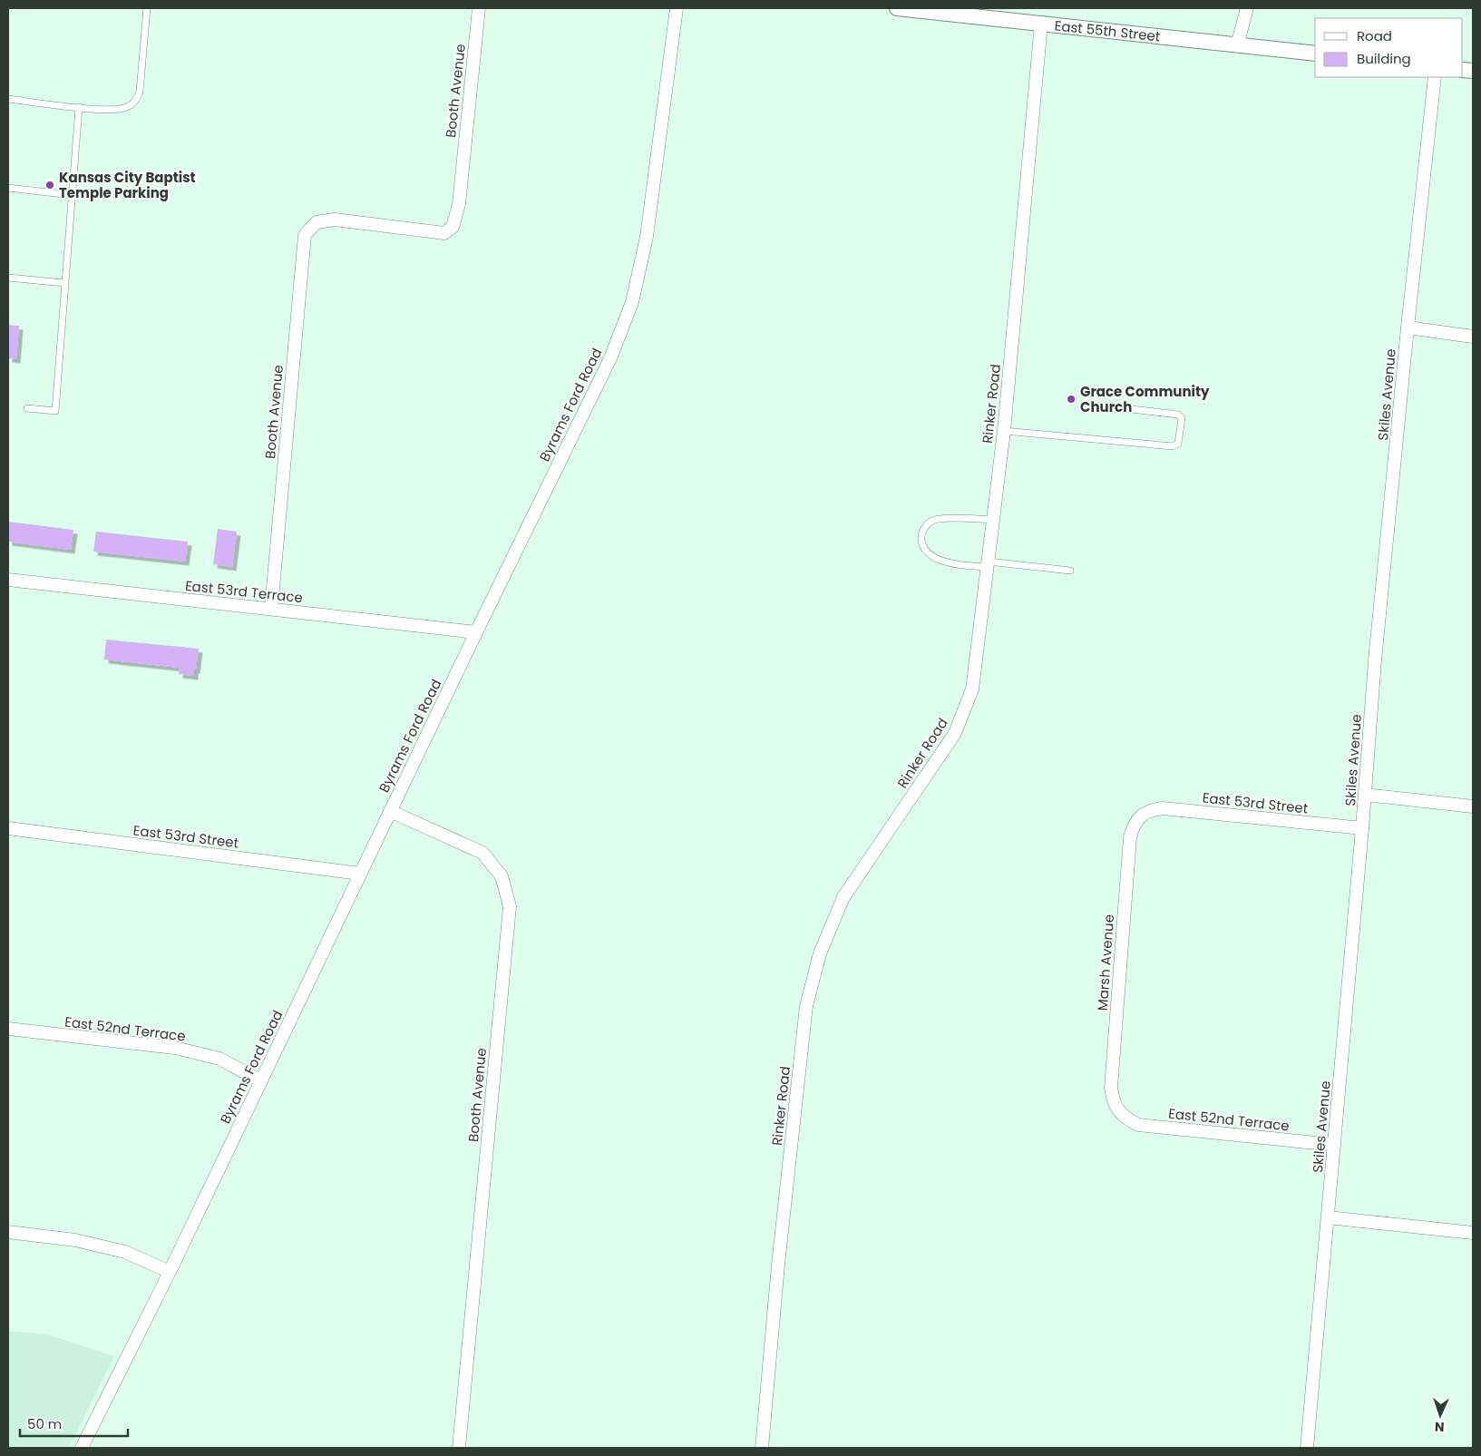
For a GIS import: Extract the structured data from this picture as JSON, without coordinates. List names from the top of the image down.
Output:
{
  "streets": {
    "street": [
      "East 55th Street",
      "Booth Avenue",
      "Skiles Avenue",
      "Rinker Road",
      "Byrams Ford Road",
      "East 53rd Terrace",
      "East 53rd Street",
      "Marsh Avenue",
      "East 52nd Terrace"
    ]
  },
  "crossings": [
    ["East 55th Street", "Rinker Road"],
    ["Booth Avenue", "Byrams Ford Road"],
    ["Booth Avenue", "East 53rd Terrace"],
    ["Skiles Avenue", "East 53rd Street"],
    ["Skiles Avenue", "East 52nd Terrace"],
    ["Byrams Ford Road", "East 53rd Terrace"],
    ["Byrams Ford Road", "East 53rd Street"],
    ["Byrams Ford Road", "East 52nd Terrace"],
    ["East 53rd Street", "Marsh Avenue"],
    ["Marsh Avenue", "East 52nd Terrace"]
  ],
  "places": ["Kansas City Baptist Temple Parking", "Grace Community Church"],
  "legend": ["Road", "Building"],
  "scale_bar": "50 m",
  "north": "bottom"
}
